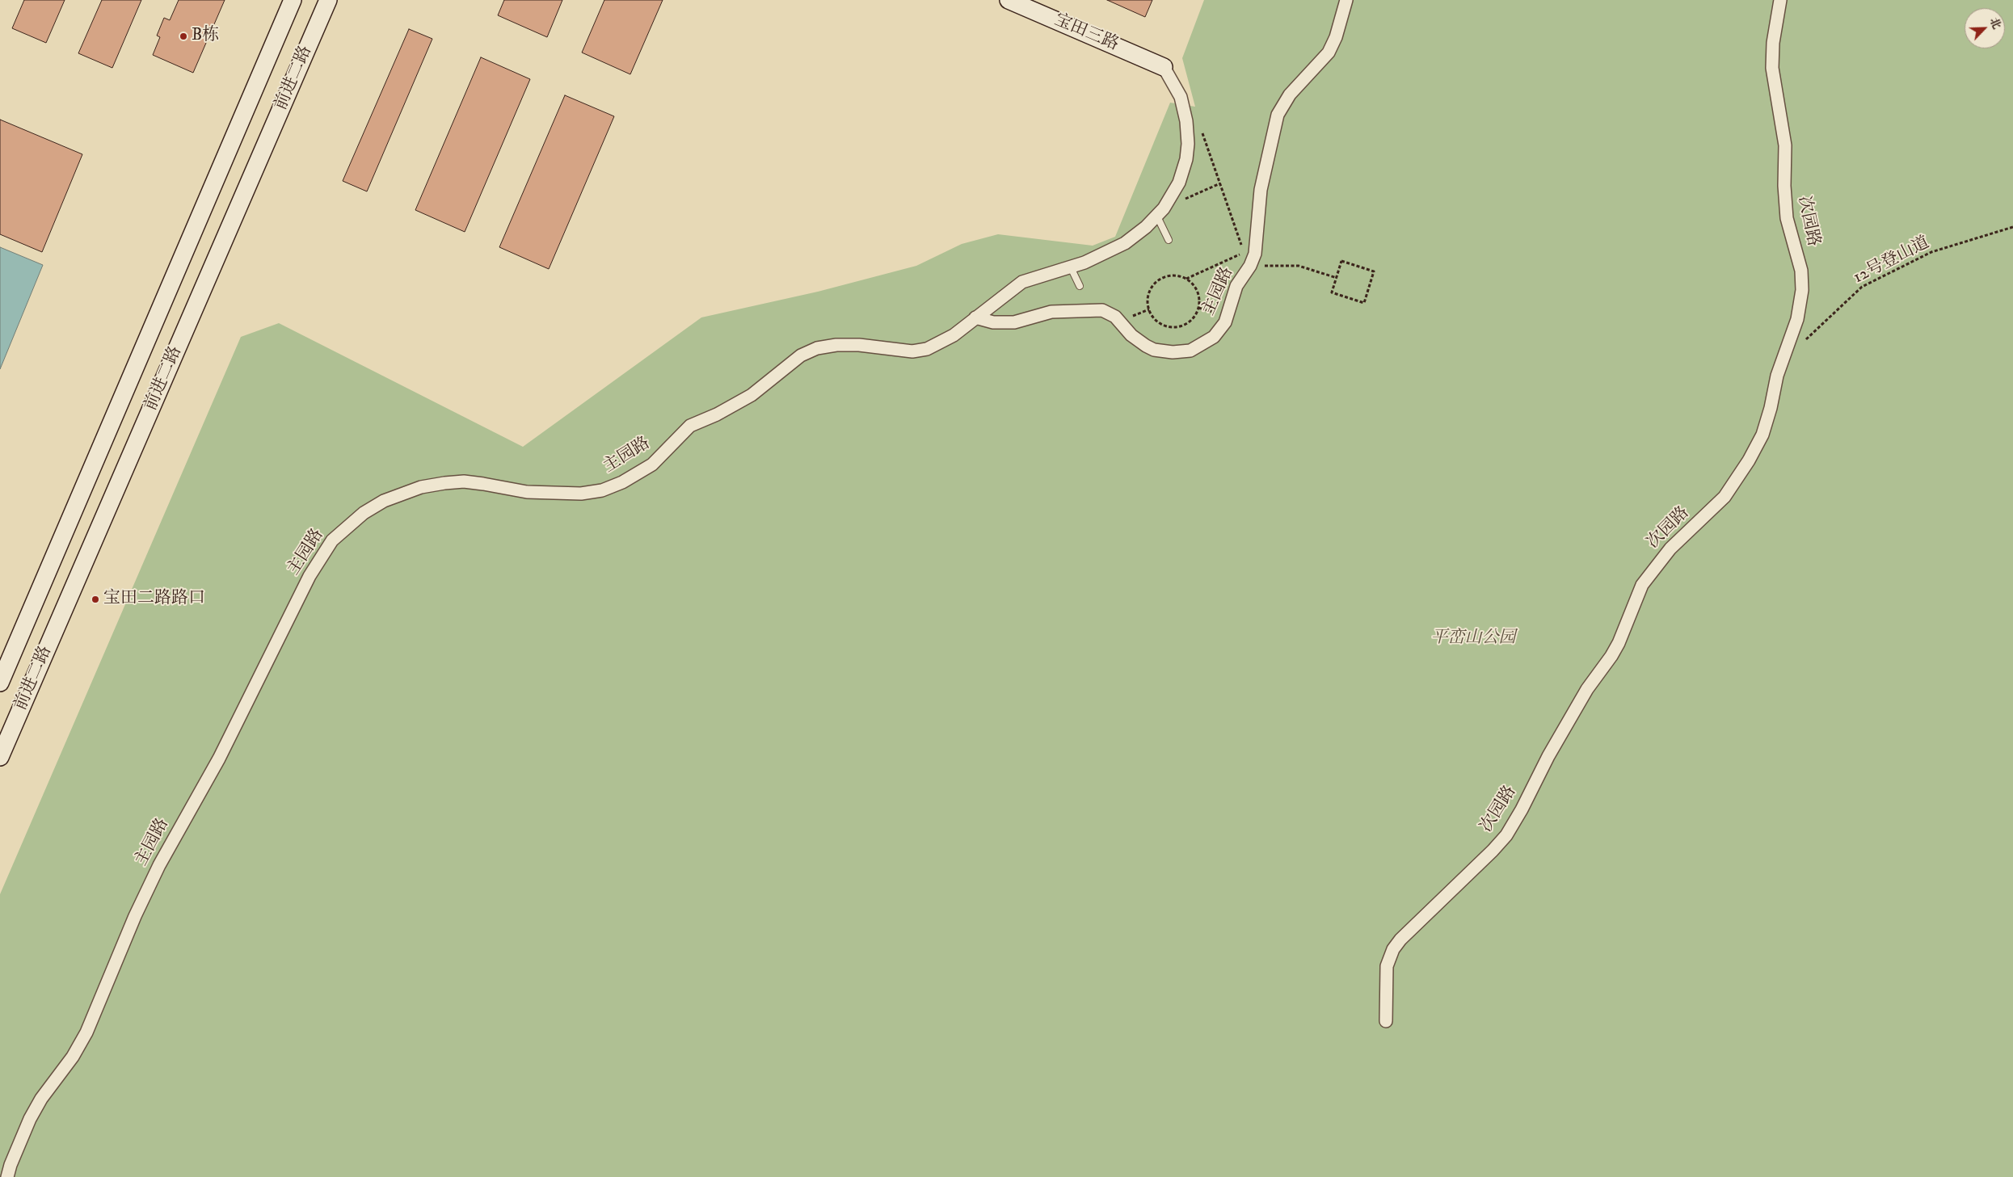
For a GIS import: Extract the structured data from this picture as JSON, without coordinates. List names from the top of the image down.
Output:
{
  "streets": {
    "main road": ["宝田三路", "前进二路"],
    "street": ["次园路", "主园路"],
    "path": ["12号登山道"]
  },
  "crossings": [
    ["宝田三路", "主园路"]
  ],
  "parks": ["平峦山公园"],
  "places": ["B栋", "宝田二路路口"],
  "north": "top right"
}
